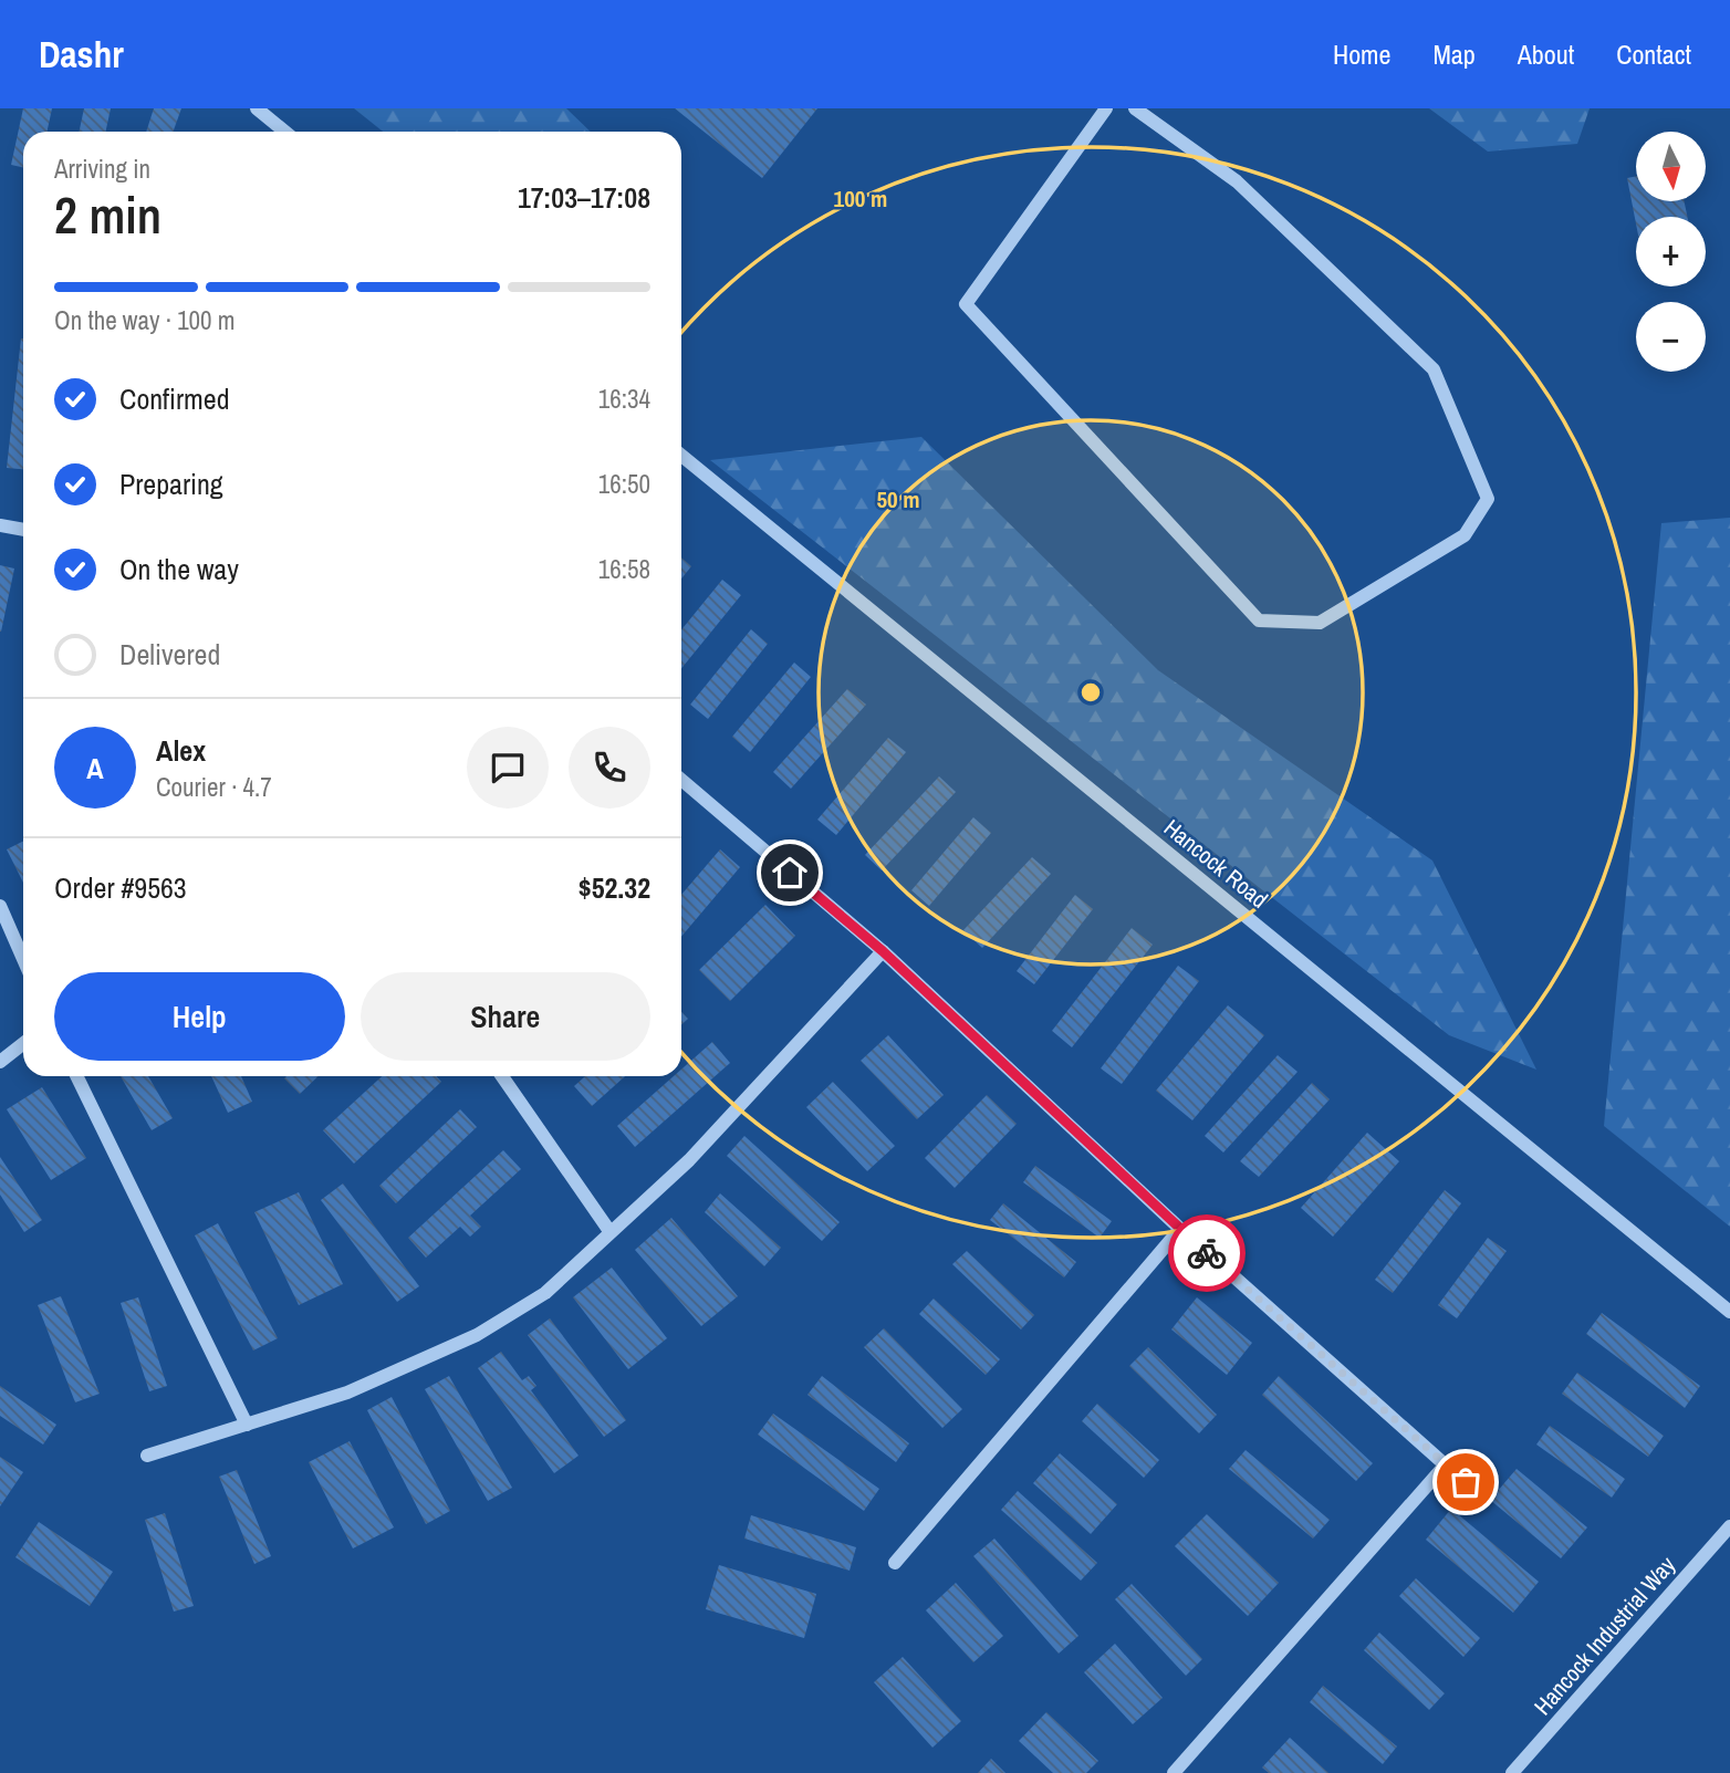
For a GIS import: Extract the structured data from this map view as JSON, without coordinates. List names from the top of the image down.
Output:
{
  "streets": {
    "street": ["Hancock Road", "Hancock Industrial Way"]
  },
  "north": "bottom",
  "page": {
    "header": "Dashr",
    "nav": [
      "Home",
      "Map",
      "About",
      "Contact"
    ],
    "map_buttons": ["+", "−"],
    "heading": ["2 min", "Arriving in", "17:03–17:08"],
    "panel": [
      "Alex",
      "Courier · 4.7",
      "Order #9563",
      "$52.32"
    ],
    "bar": "On the way · 100 m",
    "list": [
      ["Confirmed", "16:34"],
      ["Preparing", "16:50"],
      ["On the way", "16:58"],
      "Delivered"
    ],
    "round": "A",
    "buttons": ["Help", "Share"]
  },
  "rings": ["100 m", "50 m"]
}
